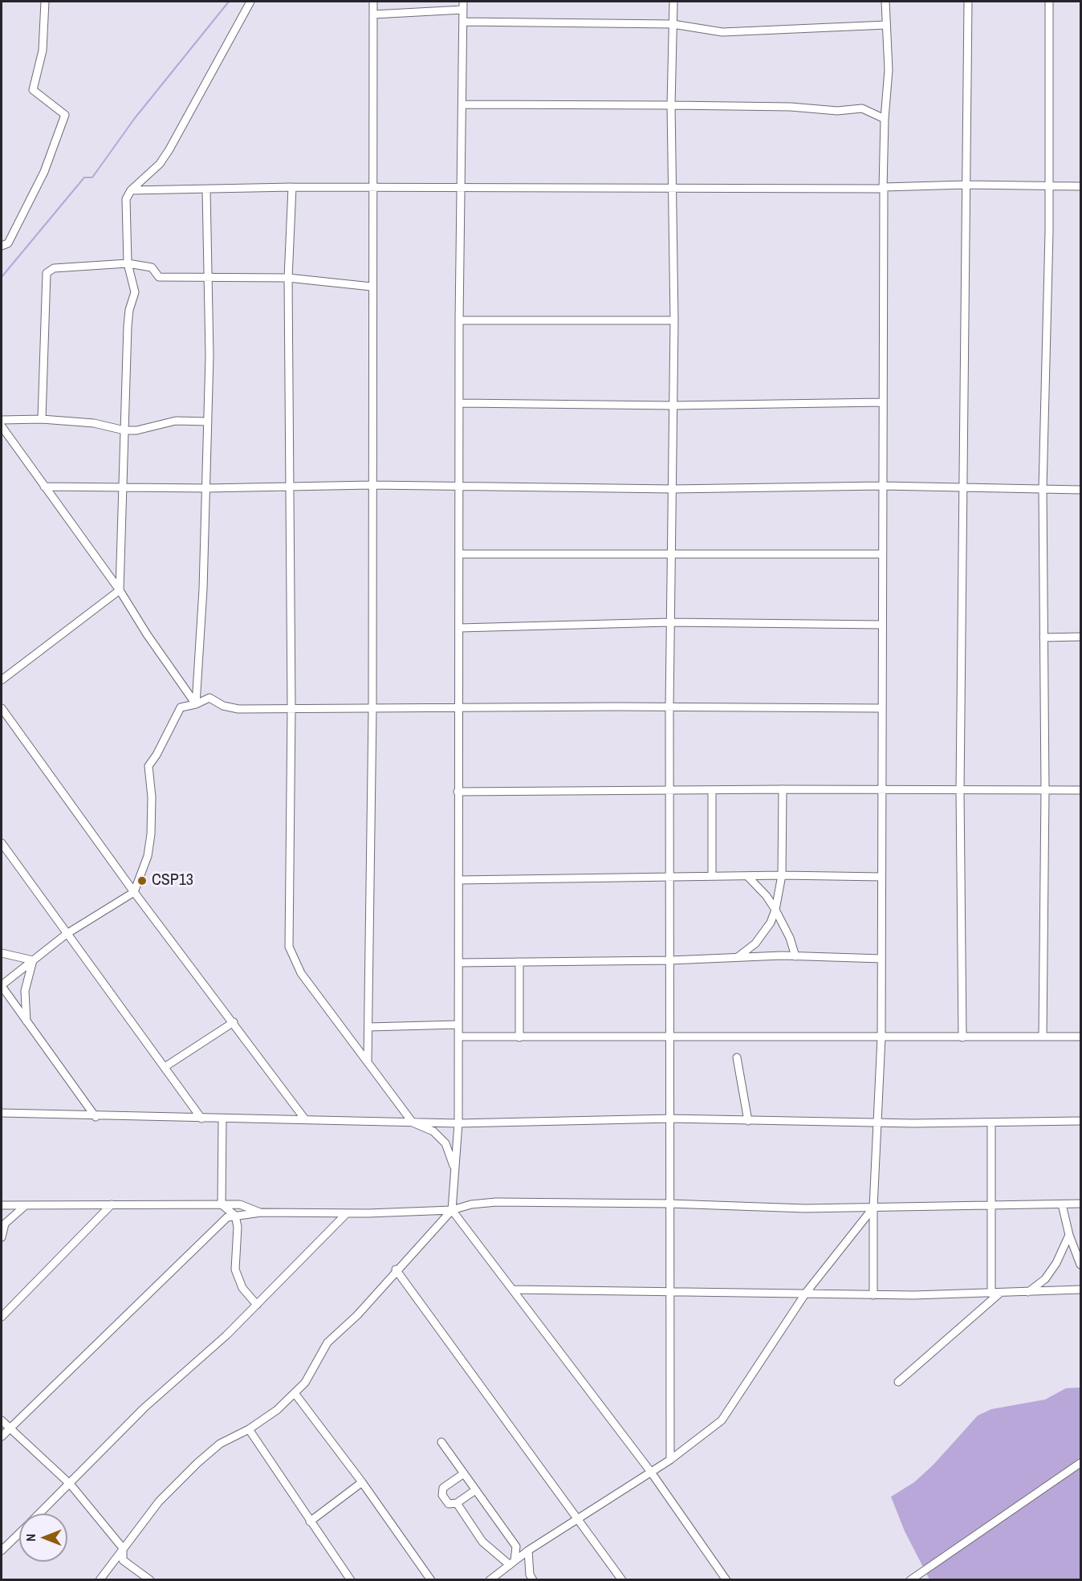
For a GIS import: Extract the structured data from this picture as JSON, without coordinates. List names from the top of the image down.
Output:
{
  "places": ["CSP13"],
  "north": "left"
}
